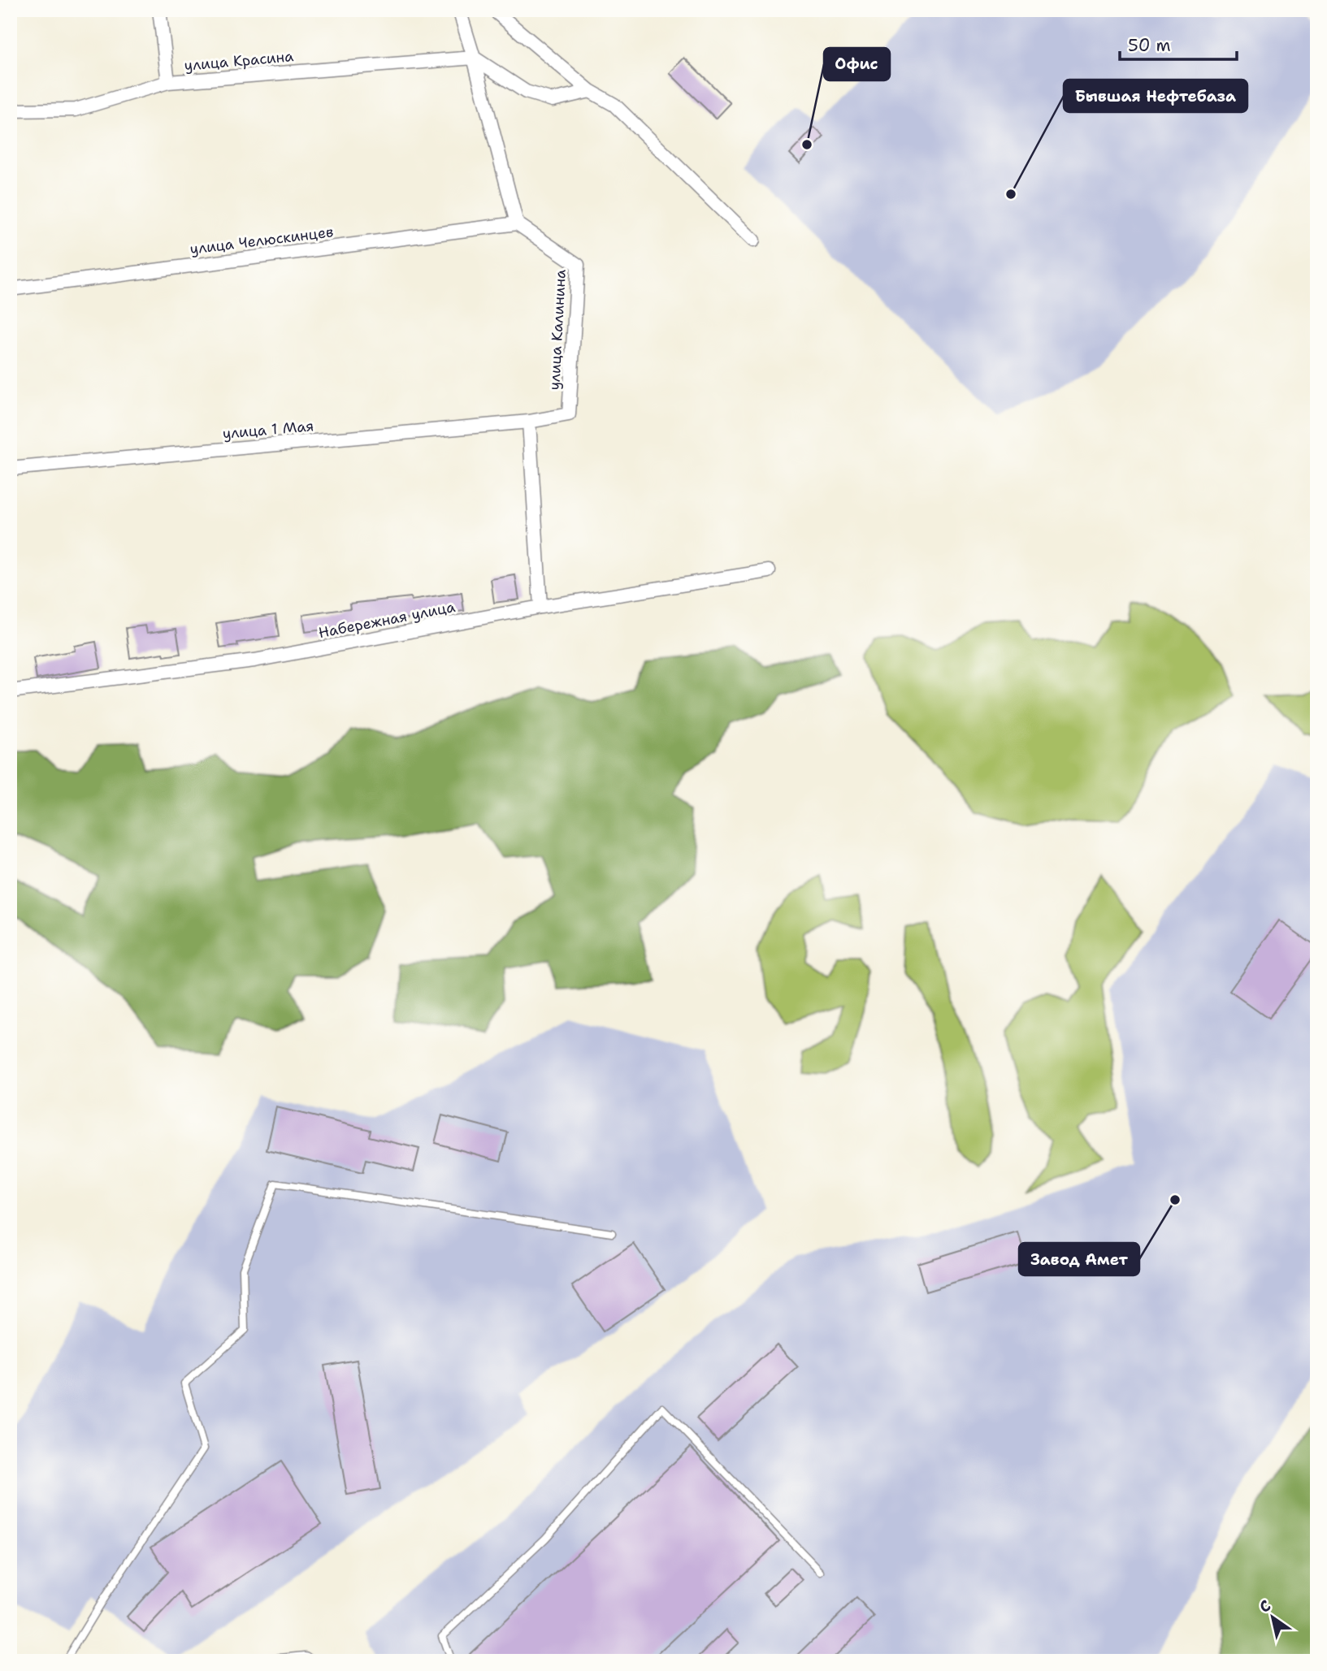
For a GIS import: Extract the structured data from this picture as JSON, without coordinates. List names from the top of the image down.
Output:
{
  "streets": {
    "street": [
      "улица Красина",
      "улица Челюскинцев",
      "улица Калинина",
      "улица 1 Мая",
      "Набережная улица"
    ]
  },
  "crossings": [
    ["улица Челюскинцев", "улица Калинина"],
    ["улица Калинина", "улица 1 Мая"]
  ],
  "places": ["Офис", "Бывшая Нефтебаза", "Завод Амет"],
  "scale_bar": "50 m",
  "north": "top left"
}
